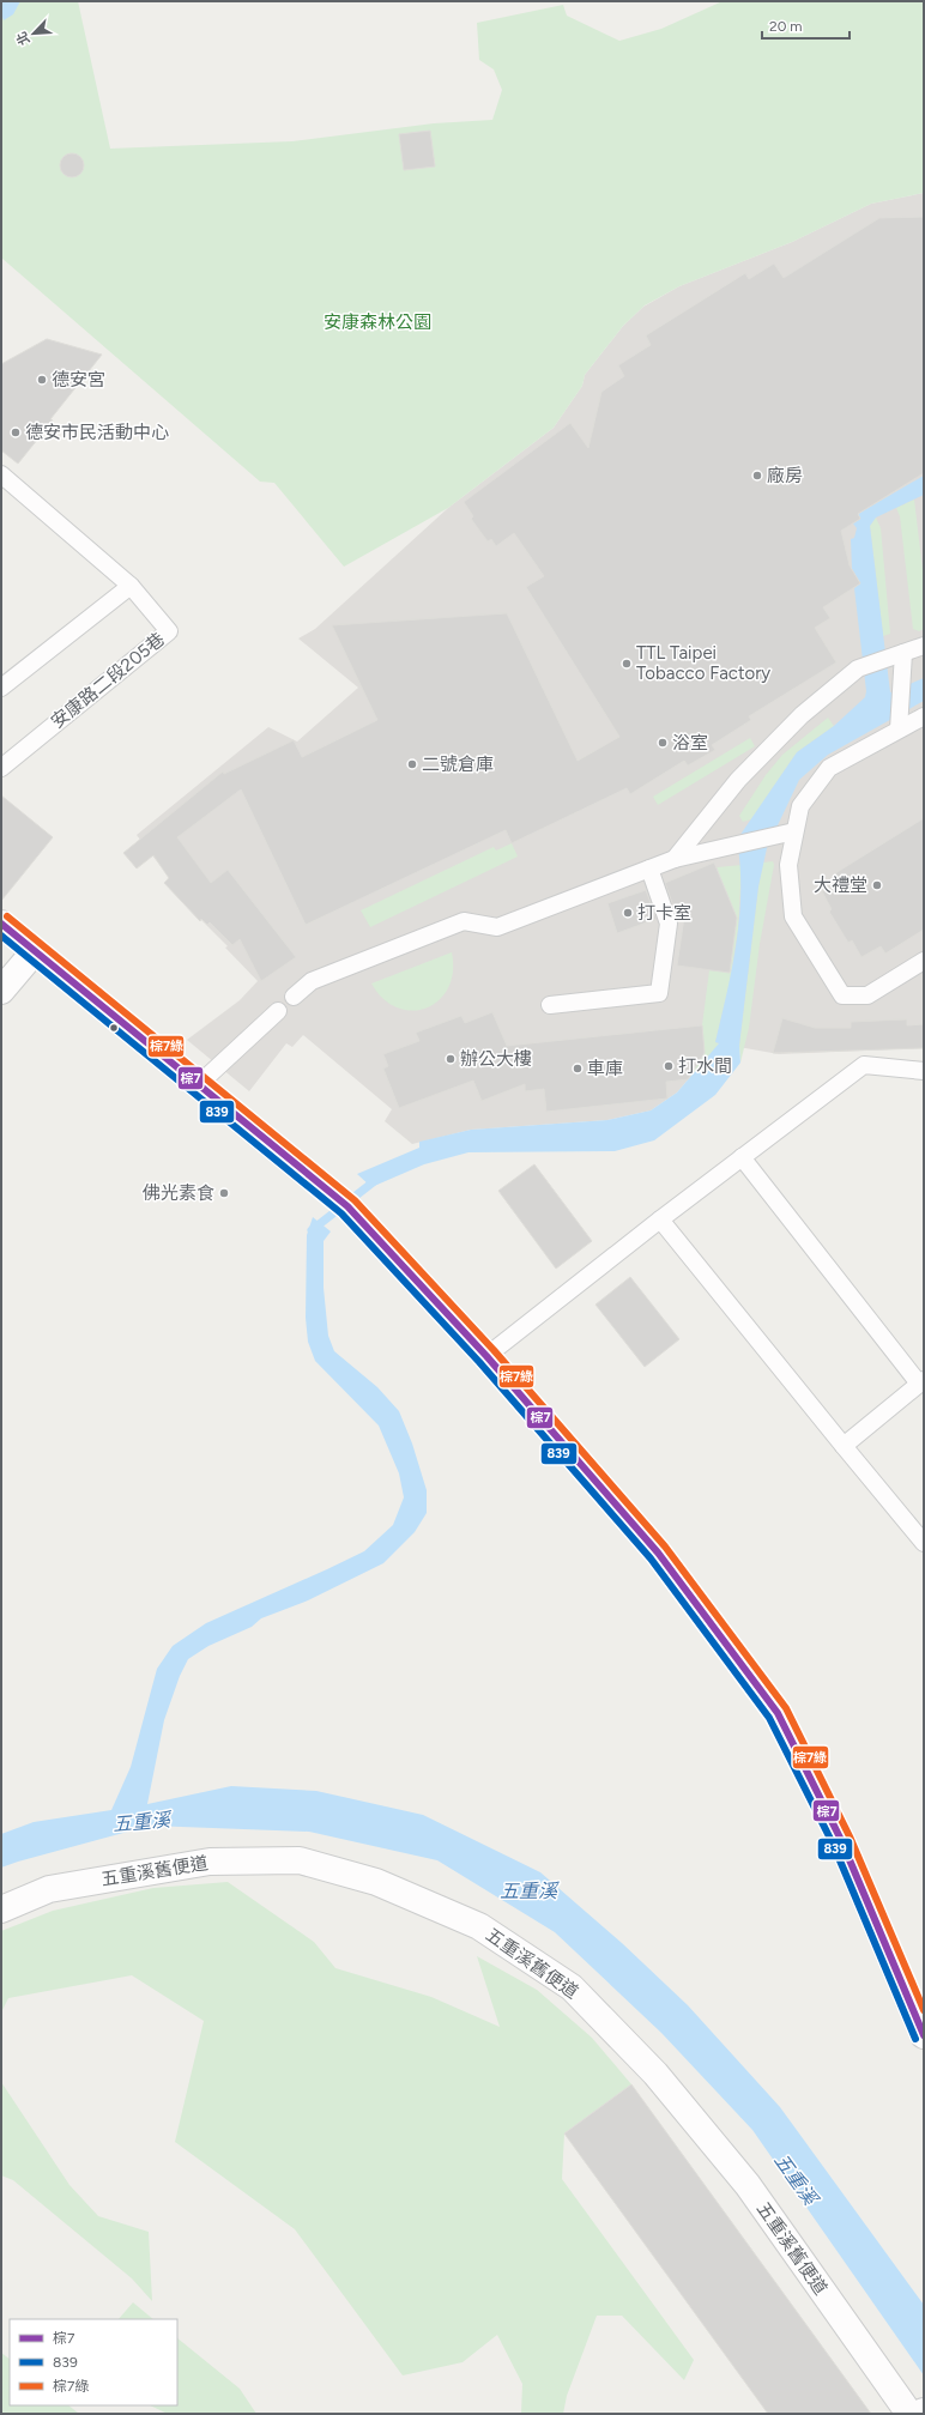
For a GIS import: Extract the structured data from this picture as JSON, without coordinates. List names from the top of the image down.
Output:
{
  "streets": {
    "main road": ["五重溪舊便道"],
    "lane": ["安康路二段205巷"]
  },
  "water": ["五重溪"],
  "parks": ["安康森林公園"],
  "places": [
    "德安宮",
    "德安市民活動中心",
    "廠房",
    "TTL Taipei Tobacco Factory",
    "浴室",
    "二號倉庫",
    "大禮堂",
    "打卡室",
    "辦公大樓",
    "打水間",
    "車庫",
    "佛光素食"
  ],
  "lines": ["transit line 棕7綠", "transit line 棕7", "transit line 839"],
  "legend": ["棕7", "839", "棕7綠"],
  "scale_bar": "20 m",
  "north": "bottom left"
}
